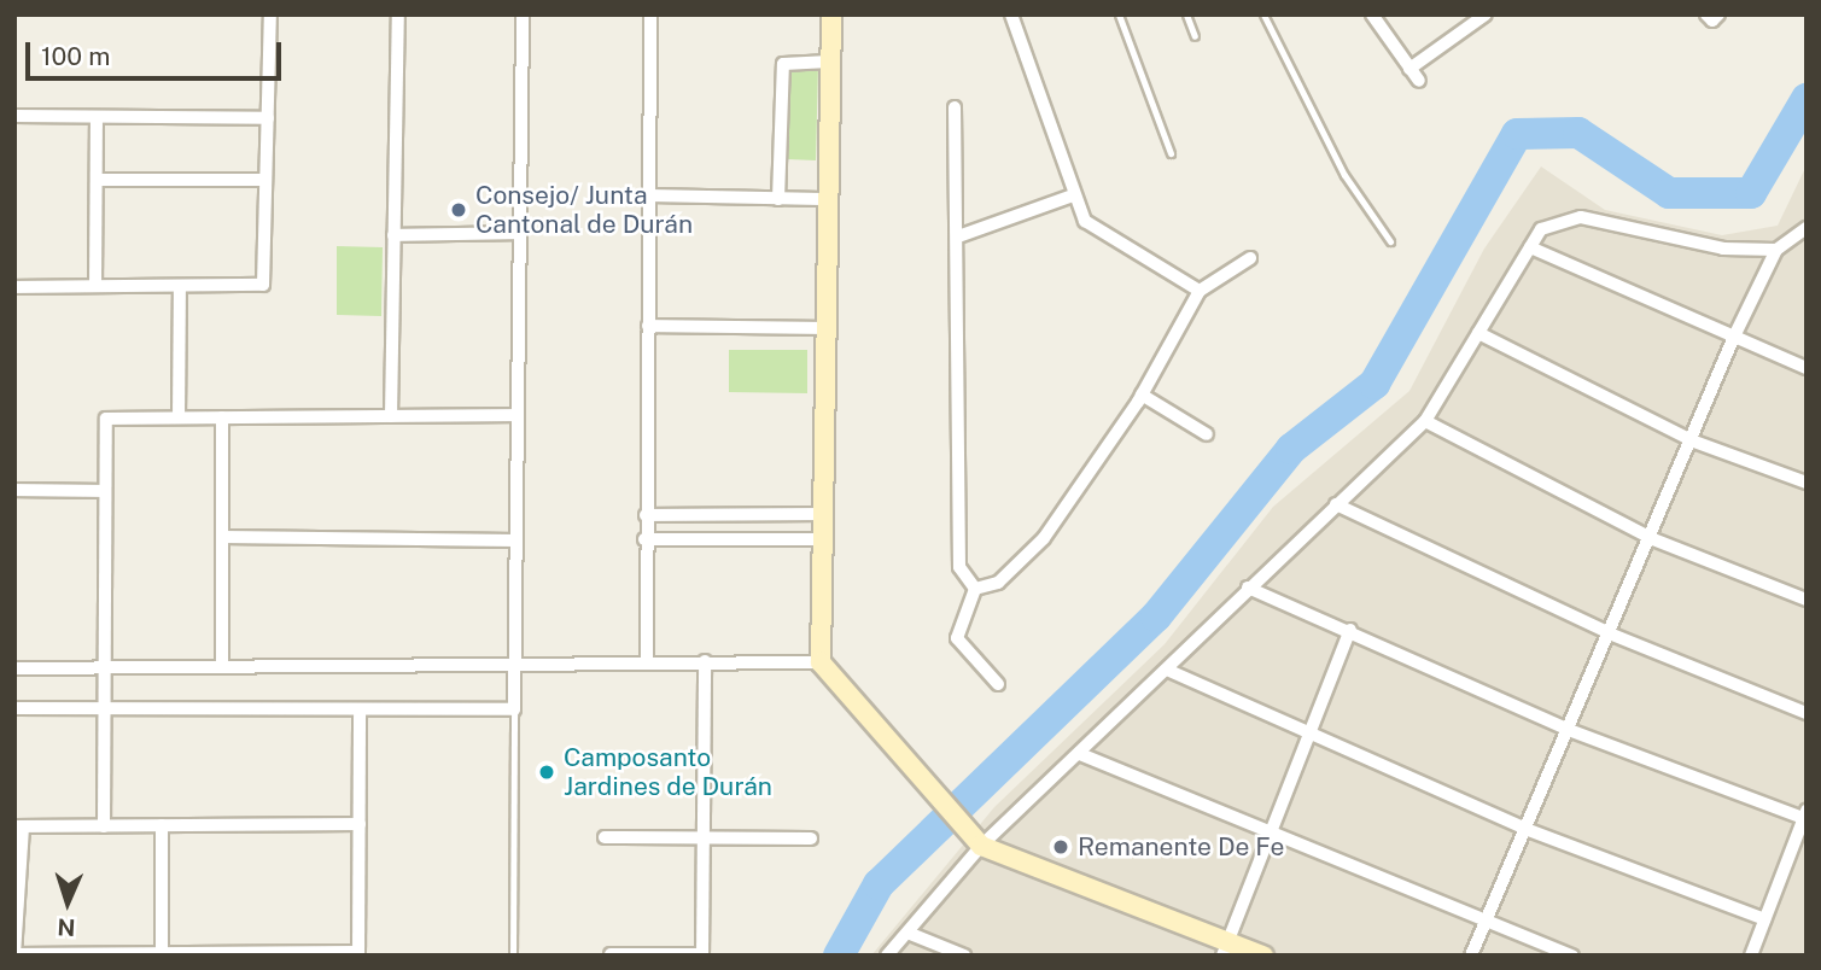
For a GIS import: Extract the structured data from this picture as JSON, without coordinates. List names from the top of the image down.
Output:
{
  "places": ["Consejo/ Junta Cantonal de Durán", "Camposanto Jardines de Durán", "Remanente De Fe"],
  "scale_bar": "100 m",
  "north": "bottom"
}
